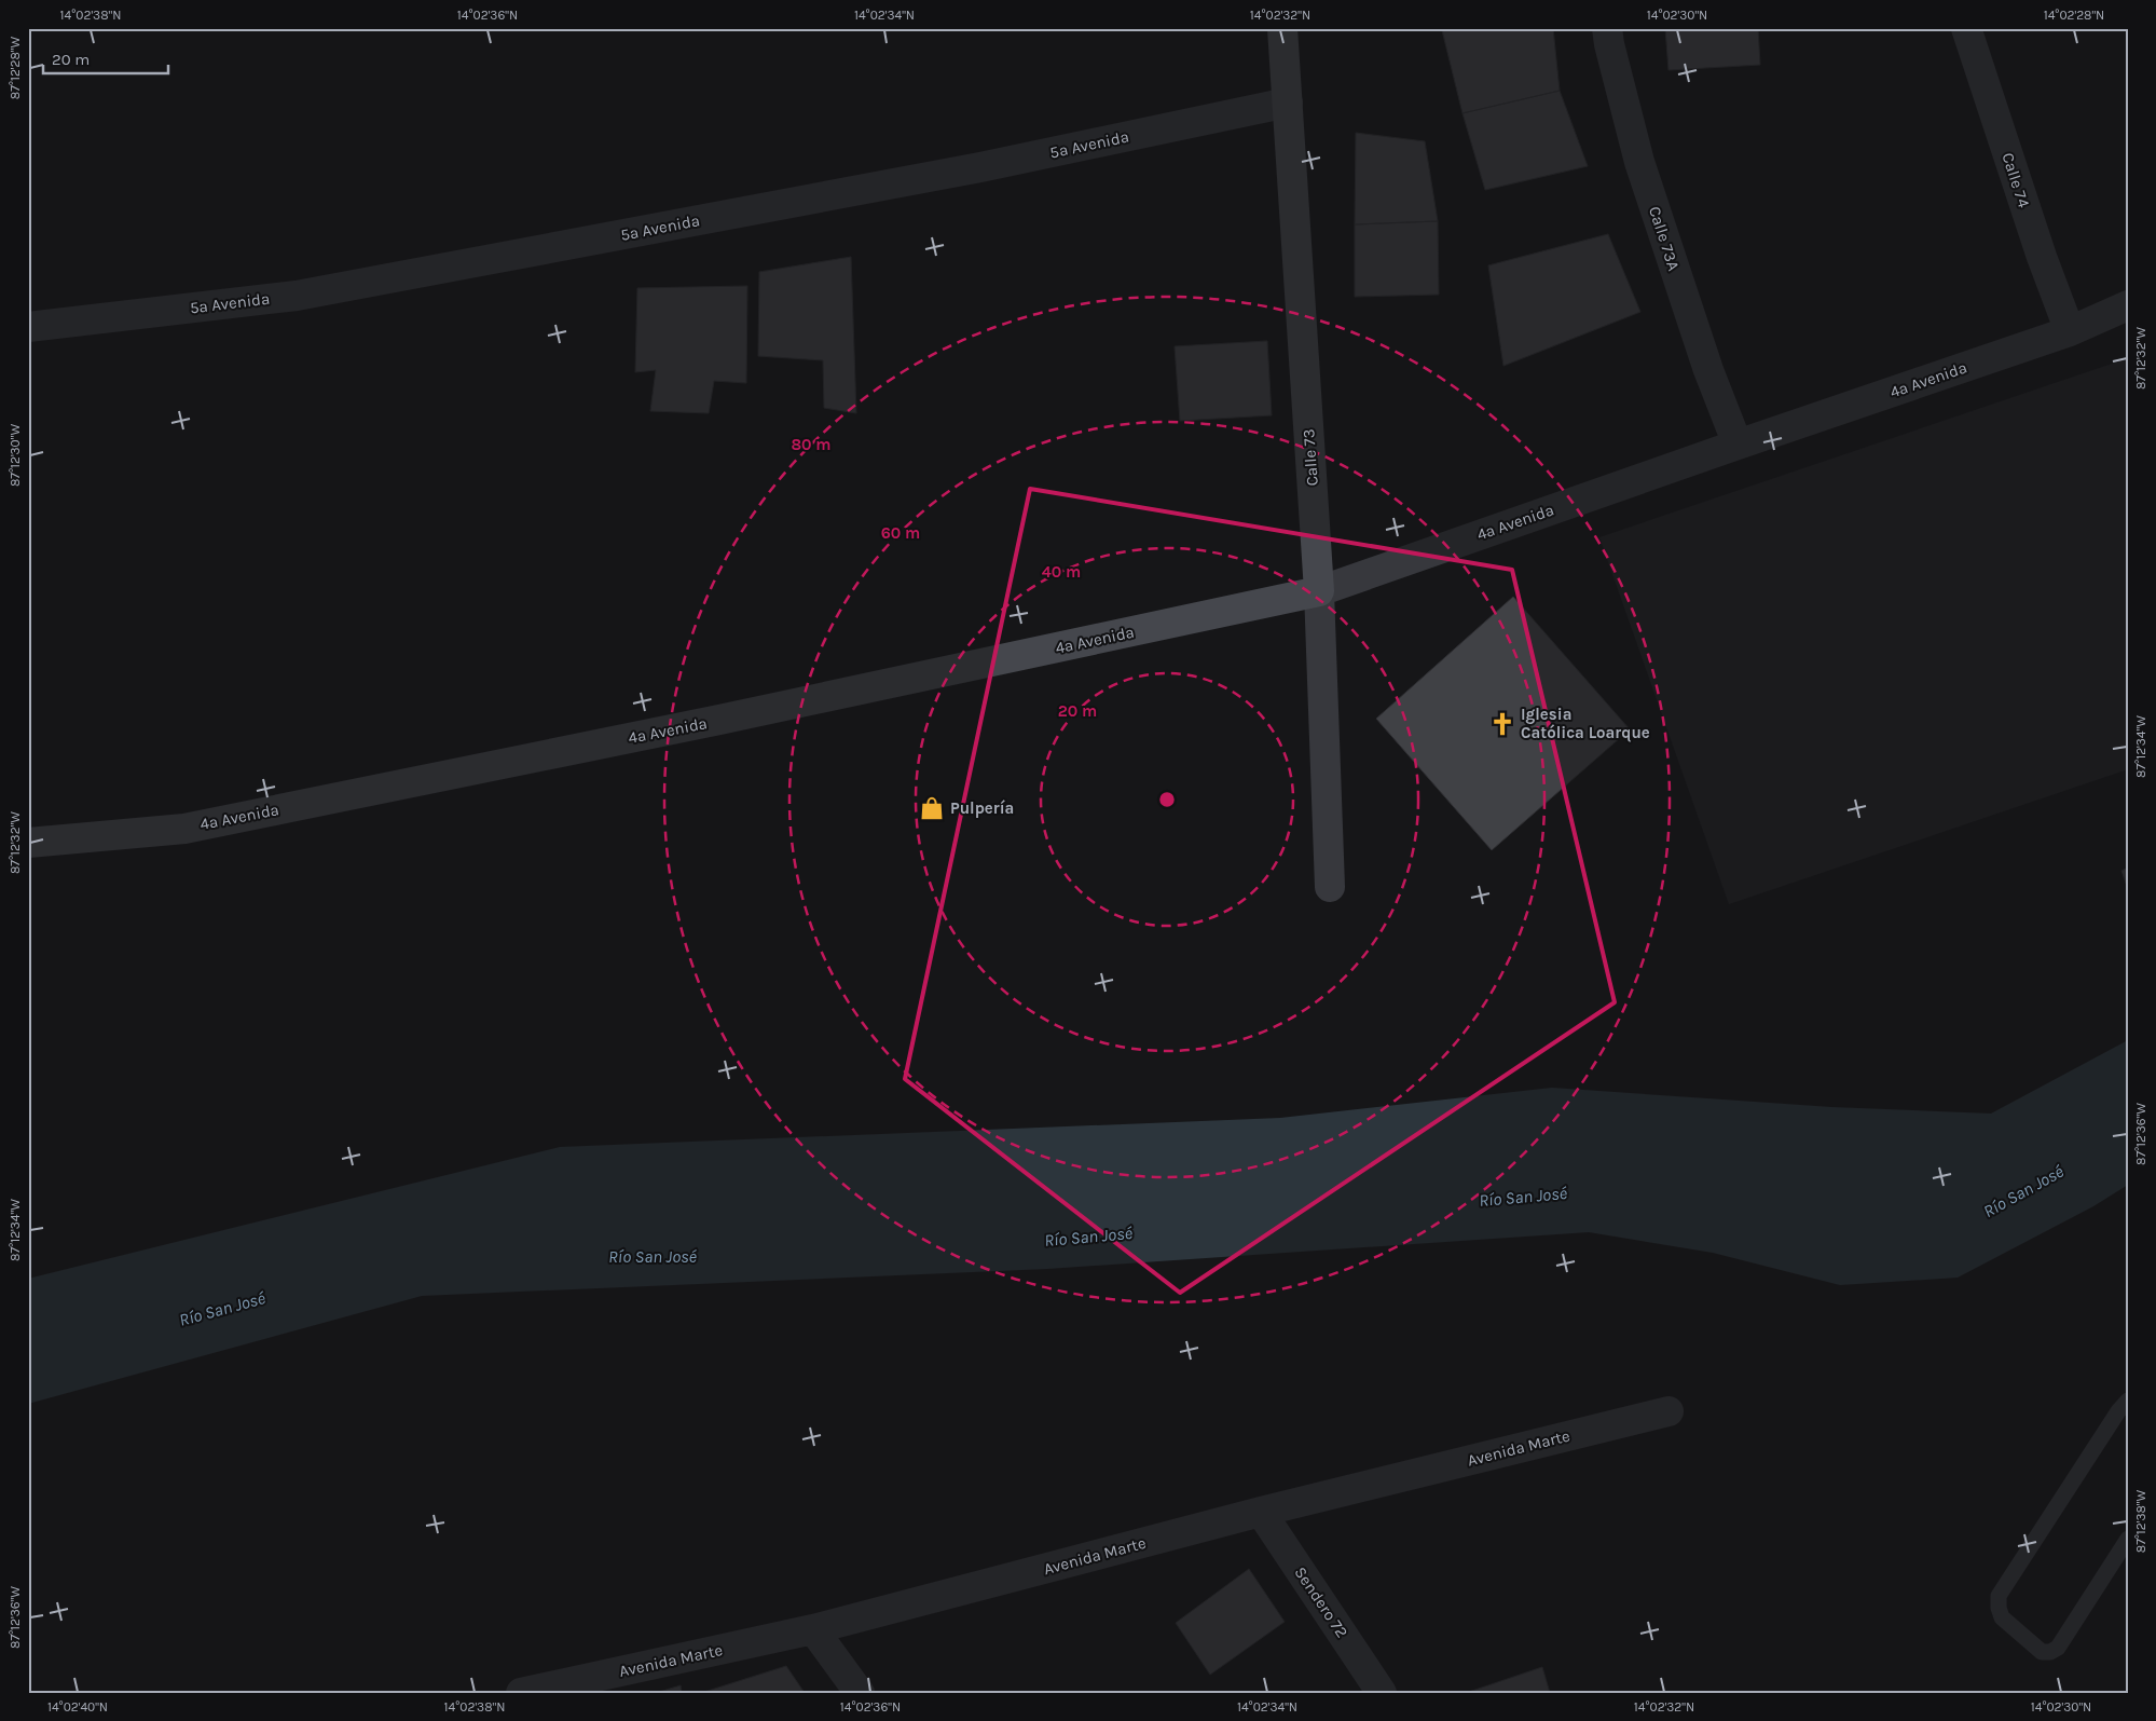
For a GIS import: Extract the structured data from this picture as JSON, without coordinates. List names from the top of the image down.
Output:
{
  "streets": {
    "street": [
      "5a Avenida",
      "Calle 74",
      "Calle 73A",
      "4a Avenida",
      "Calle 73",
      "Avenida Marte",
      "Sendero 72"
    ]
  },
  "crossings": [
    ["5a Avenida", "Calle 73"],
    ["Calle 74", "4a Avenida"],
    ["Calle 73A", "4a Avenida"],
    ["4a Avenida", "Calle 73"],
    ["Avenida Marte", "Sendero 72"]
  ],
  "water": ["Río San José"],
  "places": {
    "church": ["Iglesia Católica Loarque"],
    "shop": ["Pulpería"]
  },
  "scale_bar": "20 m",
  "coordinates": [
    "14°02'38\"N",
    "14°02'36\"N",
    "14°02'34\"N",
    "14°02'32\"N",
    "14°02'30\"N",
    "14°02'28\"N",
    "87°12'28\"W",
    "87°12'32\"W",
    "87°12'30\"W",
    "87°12'34\"W",
    "87°12'36\"W",
    "87°12'38\"W",
    "14°02'40\"N"
  ],
  "rings": [
    "80 m",
    "60 m",
    "40 m",
    "20 m"
  ]
}
